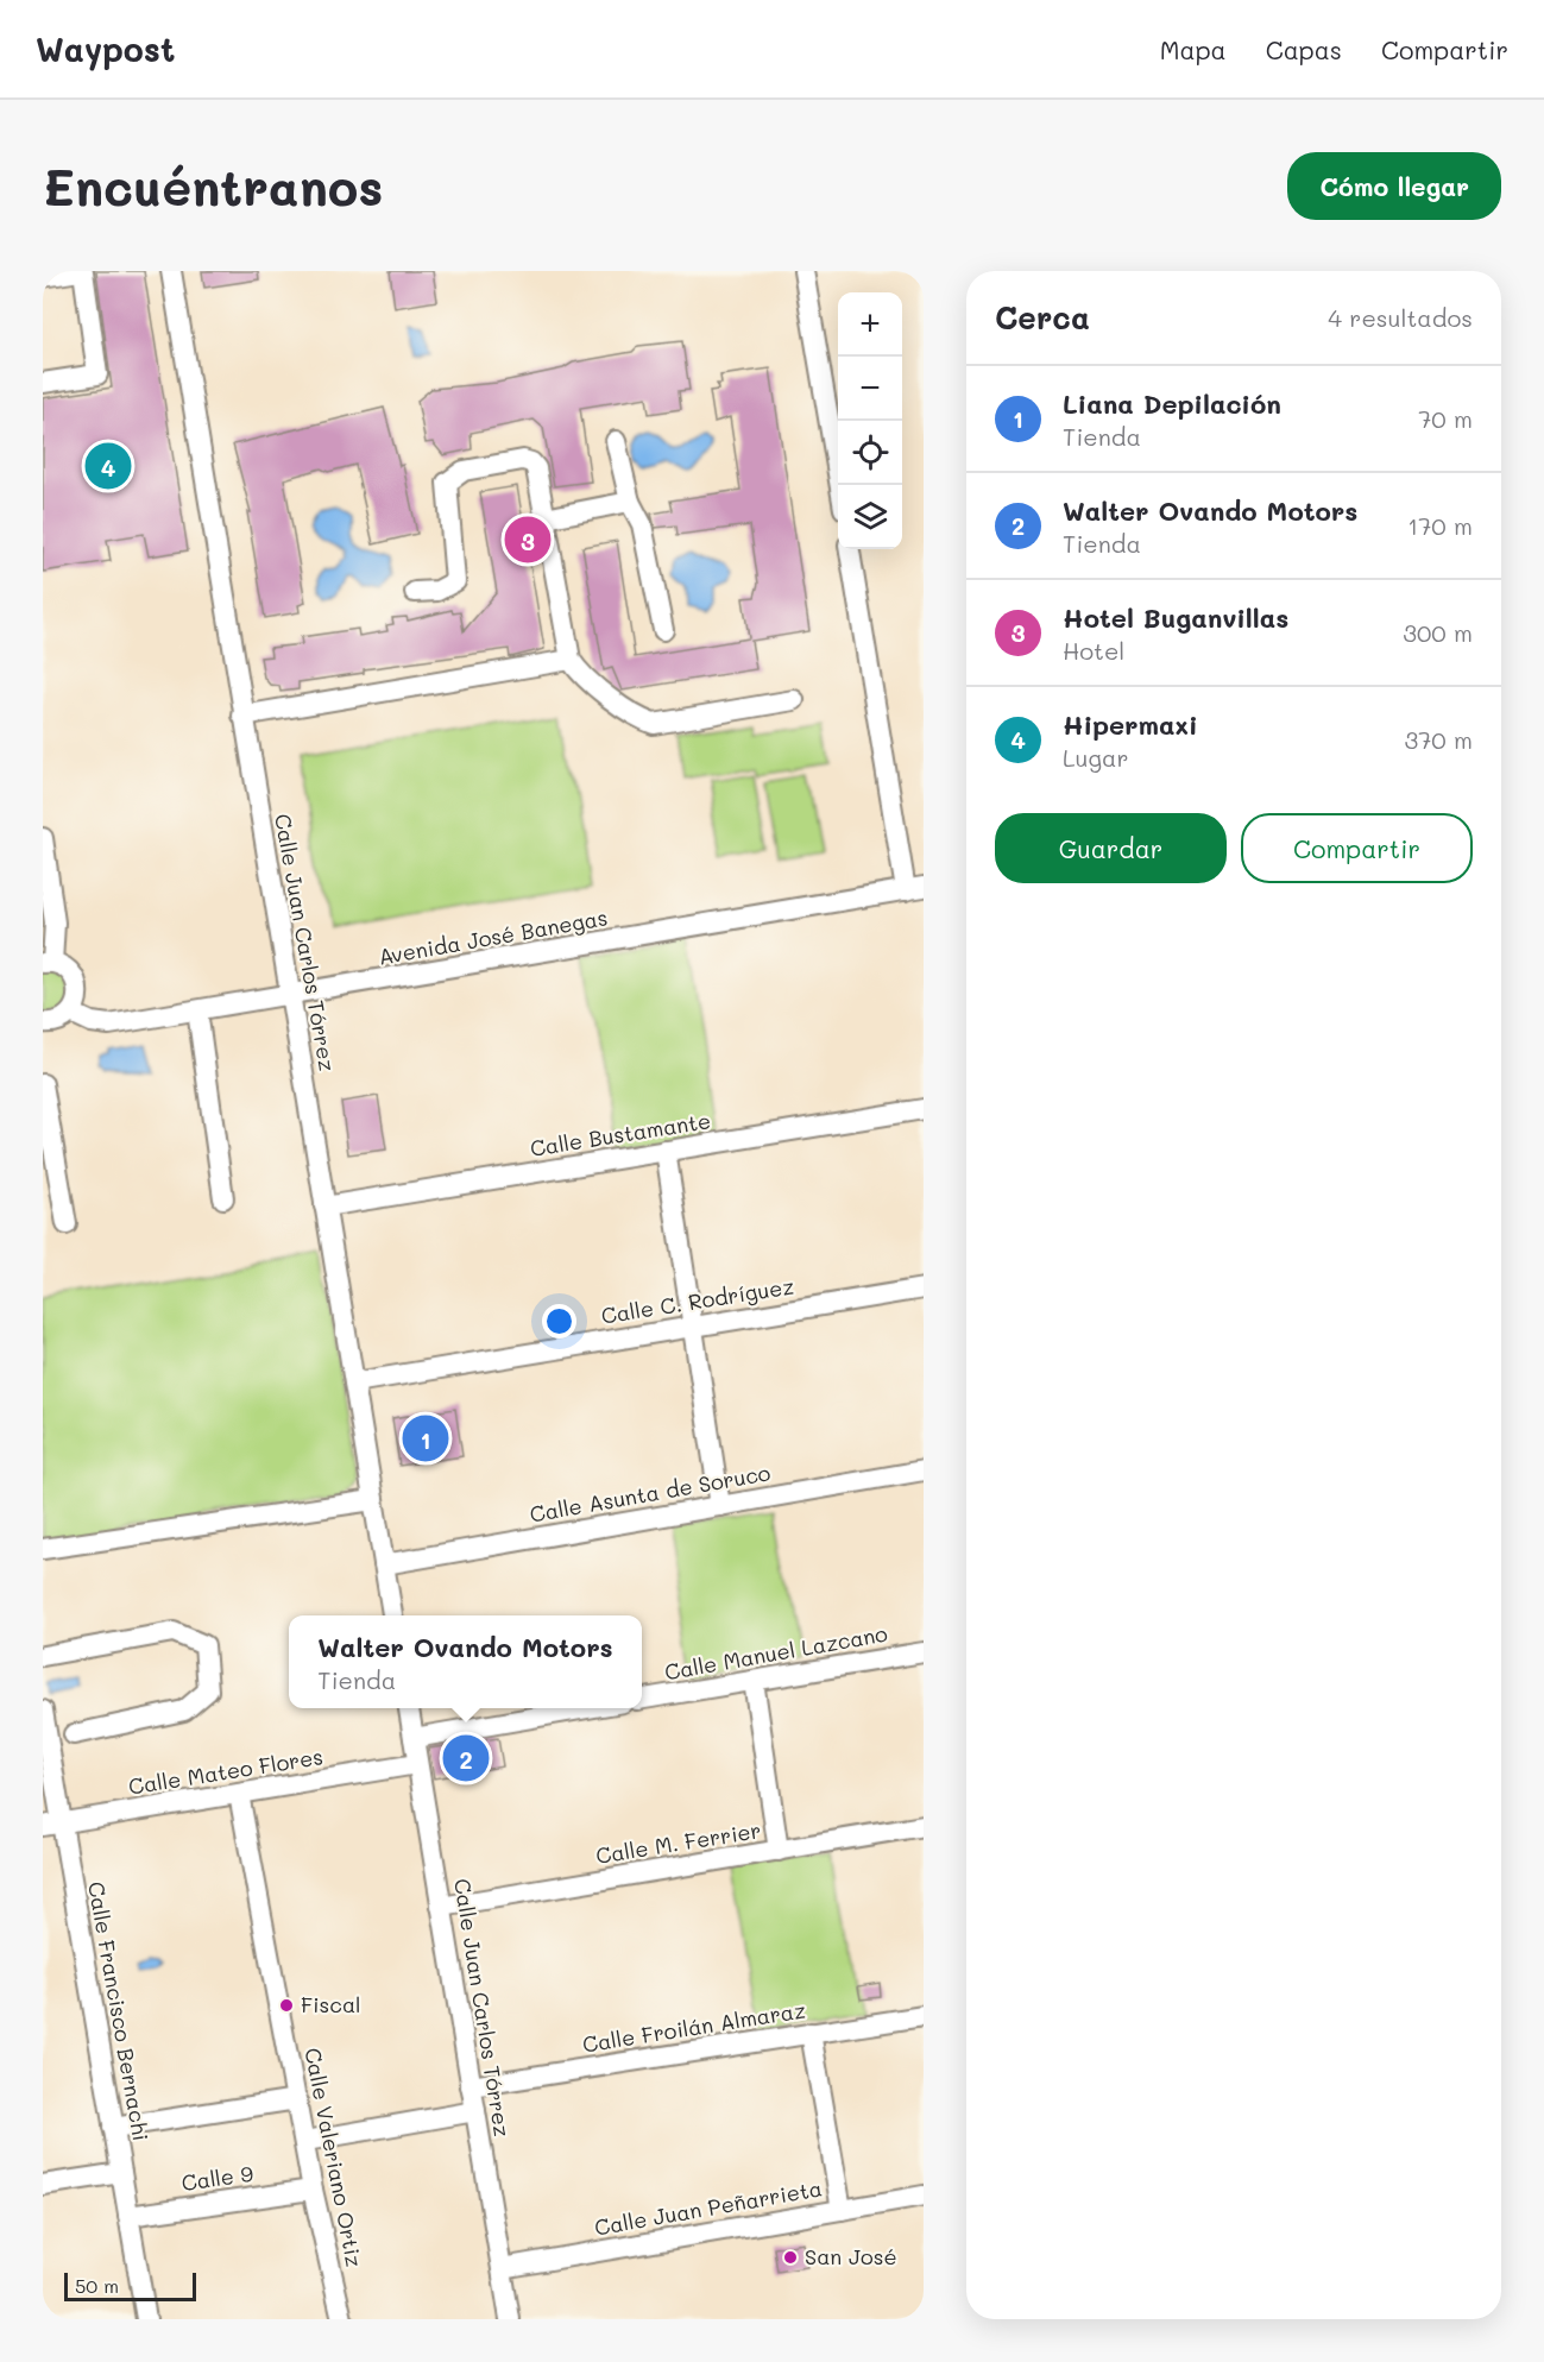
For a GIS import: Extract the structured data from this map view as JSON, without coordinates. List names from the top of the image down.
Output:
{
  "streets": {
    "street": [
      "Avenida José Banegas",
      "Calle Juan Carlos Tórrez",
      "Calle Bustamante",
      "Calle C. Rodríguez",
      "Calle Asunta de Soruco",
      "Calle Manuel Lazcano",
      "Calle Mateo Flores",
      "Calle M. Ferrier",
      "Calle Francisco Bernachi",
      "Calle Froilán Almaraz",
      "Calle Valeriano Ortiz",
      "Calle 9",
      "Calle Juan Peñarrieta"
    ]
  },
  "crossings": [
    ["Avenida José Banegas", "Calle Juan Carlos Tórrez"],
    ["Calle Juan Carlos Tórrez", "Calle Bustamante"],
    ["Calle Juan Carlos Tórrez", "Calle C. Rodríguez"],
    ["Calle Juan Carlos Tórrez", "Calle Asunta de Soruco"],
    ["Calle Juan Carlos Tórrez", "Calle Mateo Flores"],
    ["Calle Juan Carlos Tórrez", "Calle M. Ferrier"],
    ["Calle Juan Carlos Tórrez", "Calle Froilán Almaraz"],
    ["Calle Juan Carlos Tórrez", "Calle Juan Peñarrieta"],
    ["Calle Mateo Flores", "Calle Francisco Bernachi"],
    ["Calle Mateo Flores", "Calle Valeriano Ortiz"],
    ["Calle Francisco Bernachi", "Calle 9"],
    ["Calle Valeriano Ortiz", "Calle 9"]
  ],
  "places": ["Fiscal", "San José"],
  "scale_bar": "50 m",
  "page": {
    "header": "Waypost",
    "nav": ["Mapa", "Capas", "Compartir"],
    "buttons": [
      "Cómo llegar",
      ["Guardar", "Compartir"]
    ],
    "title": "Encuéntranos",
    "heading": ["Cerca", "4 resultados"],
    "map_buttons": ["+", "−"],
    "list": [
      {
        "mark": "1",
        "name": "Liana Depilación",
        "note": "Tienda",
        "value": "70 m"
      },
      {
        "mark": "2",
        "name": "Walter Ovando Motors",
        "note": "Tienda",
        "value": "170 m"
      },
      {
        "mark": "3",
        "name": "Hotel Buganvillas",
        "note": "Hotel",
        "value": "300 m"
      },
      {
        "mark": "4",
        "name": "Hipermaxi",
        "note": "Lugar",
        "value": "370 m"
      }
    ],
    "pins": [
      "4",
      "3",
      "1",
      "2"
    ],
    "popup": ["Walter Ovando Motors", "Tienda"],
    "scale": "50 m"
  }
}
